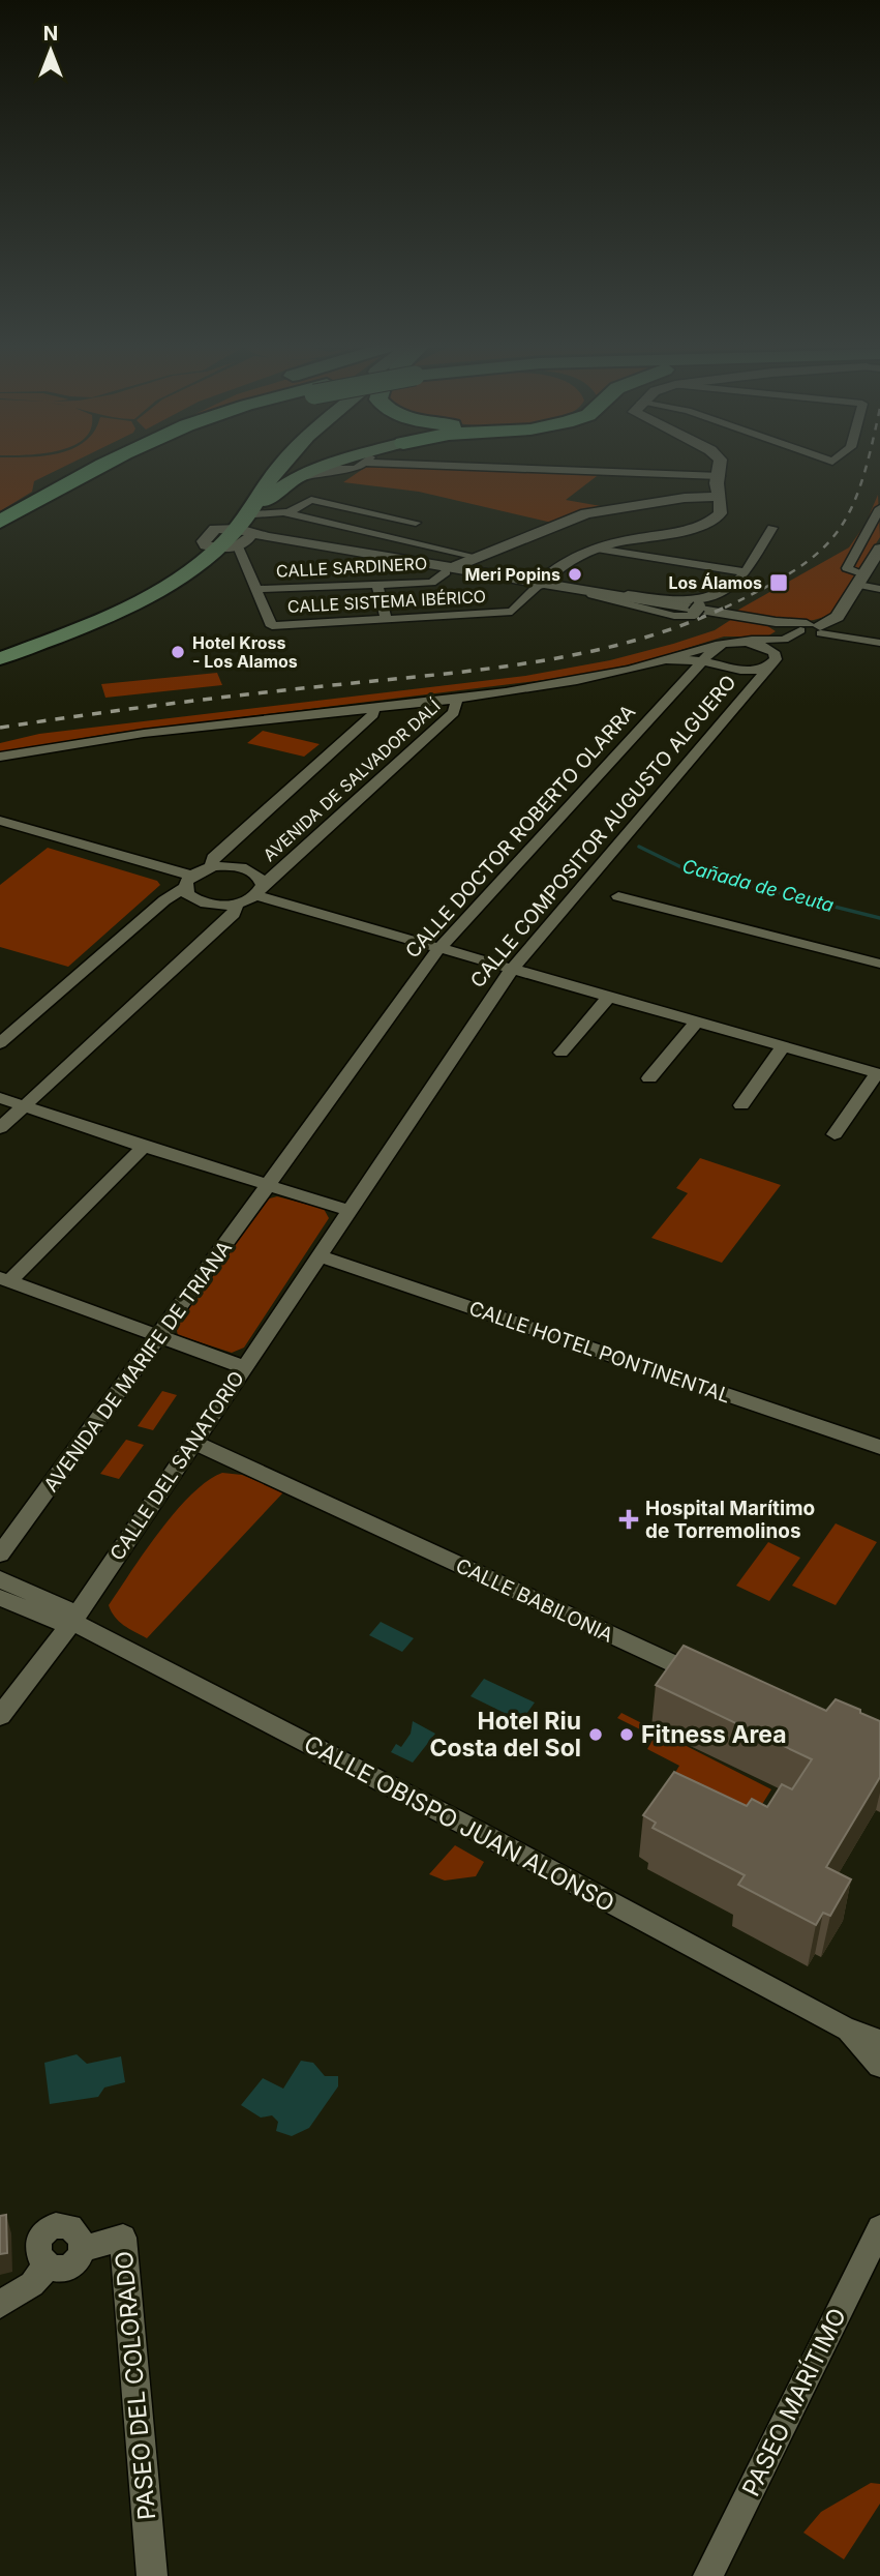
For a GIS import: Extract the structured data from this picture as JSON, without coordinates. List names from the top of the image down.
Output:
{
  "streets": {
    "street": [
      "CALLE SARDINERO",
      "CALLE SISTEMA IBÉRICO",
      "AVENIDA DE SALVADOR DALÍ",
      "CALLE DOCTOR ROBERTO OLARRA",
      "CALLE COMPOSITOR AUGUSTO ALGUERO",
      "CALLE HOTEL PONTINENTAL",
      "AVENIDA DE MARIFE DE TRIANA",
      "CALLE DEL SANATORIO",
      "CALLE BABILONIA",
      "CALLE OBISPO JUAN ALONSO",
      "PASEO DEL COLORADO",
      "PASEO MARÍTIMO"
    ]
  },
  "crossings": [
    ["CALLE SARDINERO", "CALLE SISTEMA IBÉRICO"],
    ["CALLE DOCTOR ROBERTO OLARRA", "AVENIDA DE MARIFE DE TRIANA"],
    ["CALLE COMPOSITOR AUGUSTO ALGUERO", "CALLE DEL SANATORIO"],
    ["CALLE HOTEL PONTINENTAL", "CALLE DEL SANATORIO"],
    ["CALLE DEL SANATORIO", "CALLE BABILONIA"],
    ["CALLE DEL SANATORIO", "CALLE OBISPO JUAN ALONSO"]
  ],
  "water": ["Cañada de Ceuta"],
  "places": {
    "other": [
      "Meri Popins",
      "Hotel Kross - Los Alamos",
      "Hotel Riu Costa del Sol",
      "Fitness Area"
    ],
    "transit": ["Los Álamos"],
    "health": ["Hospital Marítimo de Torremolinos"]
  },
  "north": "top"
}
